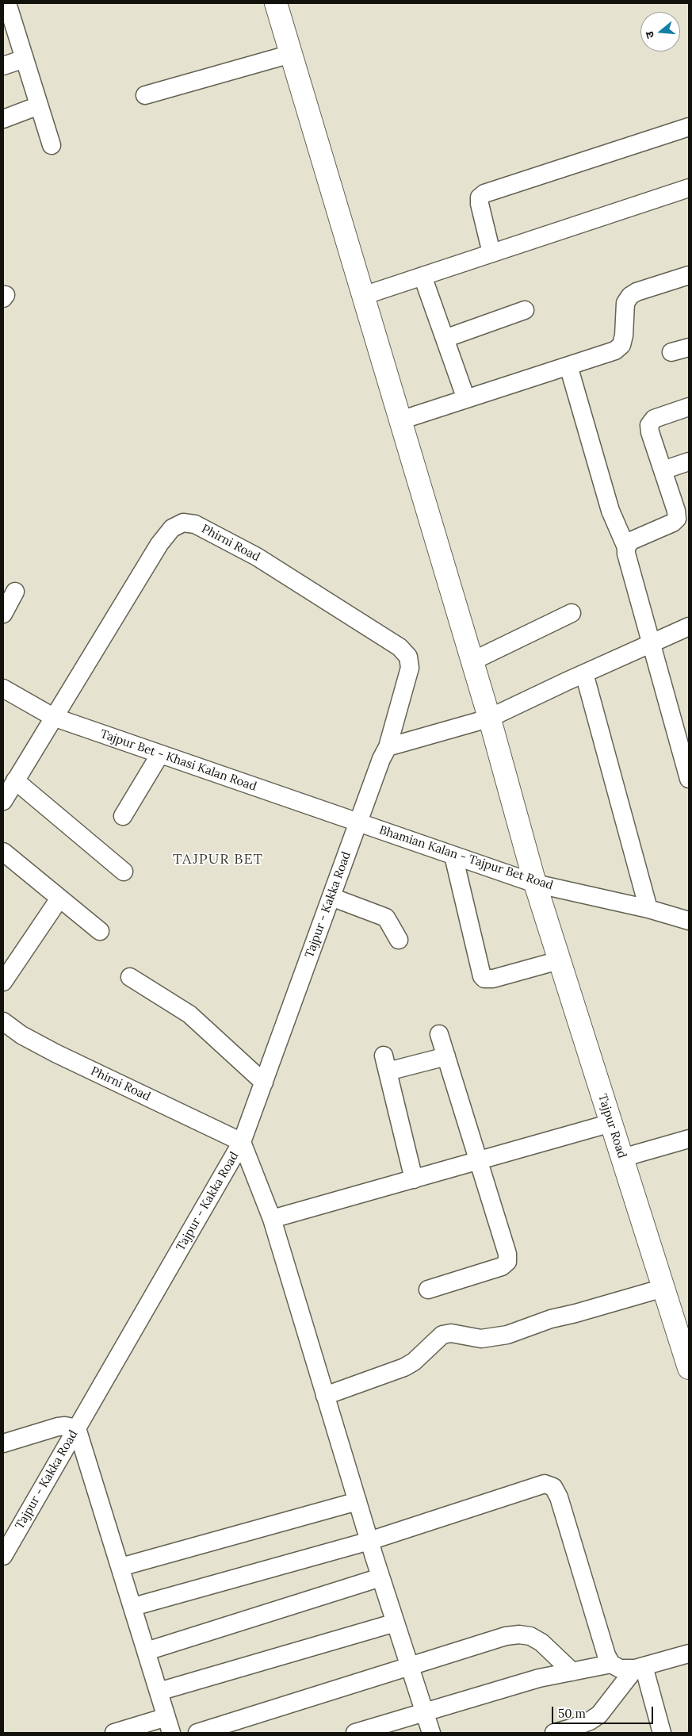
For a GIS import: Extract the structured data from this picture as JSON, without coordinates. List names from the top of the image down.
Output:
{
  "streets": {
    "main road": ["Tajpur Road"],
    "street": [
      "Phirni Road",
      "Tajpur Bet - Khasi Kalan Road",
      "Bhamian Kalan - Tajpur Bet Road",
      "Tajpur - Kakka Road"
    ]
  },
  "crossings": [
    ["Phirni Road", "Tajpur Bet - Khasi Kalan Road"],
    ["Phirni Road", "Bhamian Kalan - Tajpur Bet Road"],
    ["Phirni Road", "Tajpur - Kakka Road"],
    ["Tajpur Bet - Khasi Kalan Road", "Bhamian Kalan - Tajpur Bet Road"],
    ["Tajpur Bet - Khasi Kalan Road", "Tajpur - Kakka Road"],
    ["Bhamian Kalan - Tajpur Bet Road", "Tajpur - Kakka Road"],
    ["Bhamian Kalan - Tajpur Bet Road", "Tajpur Road"]
  ],
  "districts": ["TAJPUR BET"],
  "scale_bar": "50 m",
  "north": "left"
}
